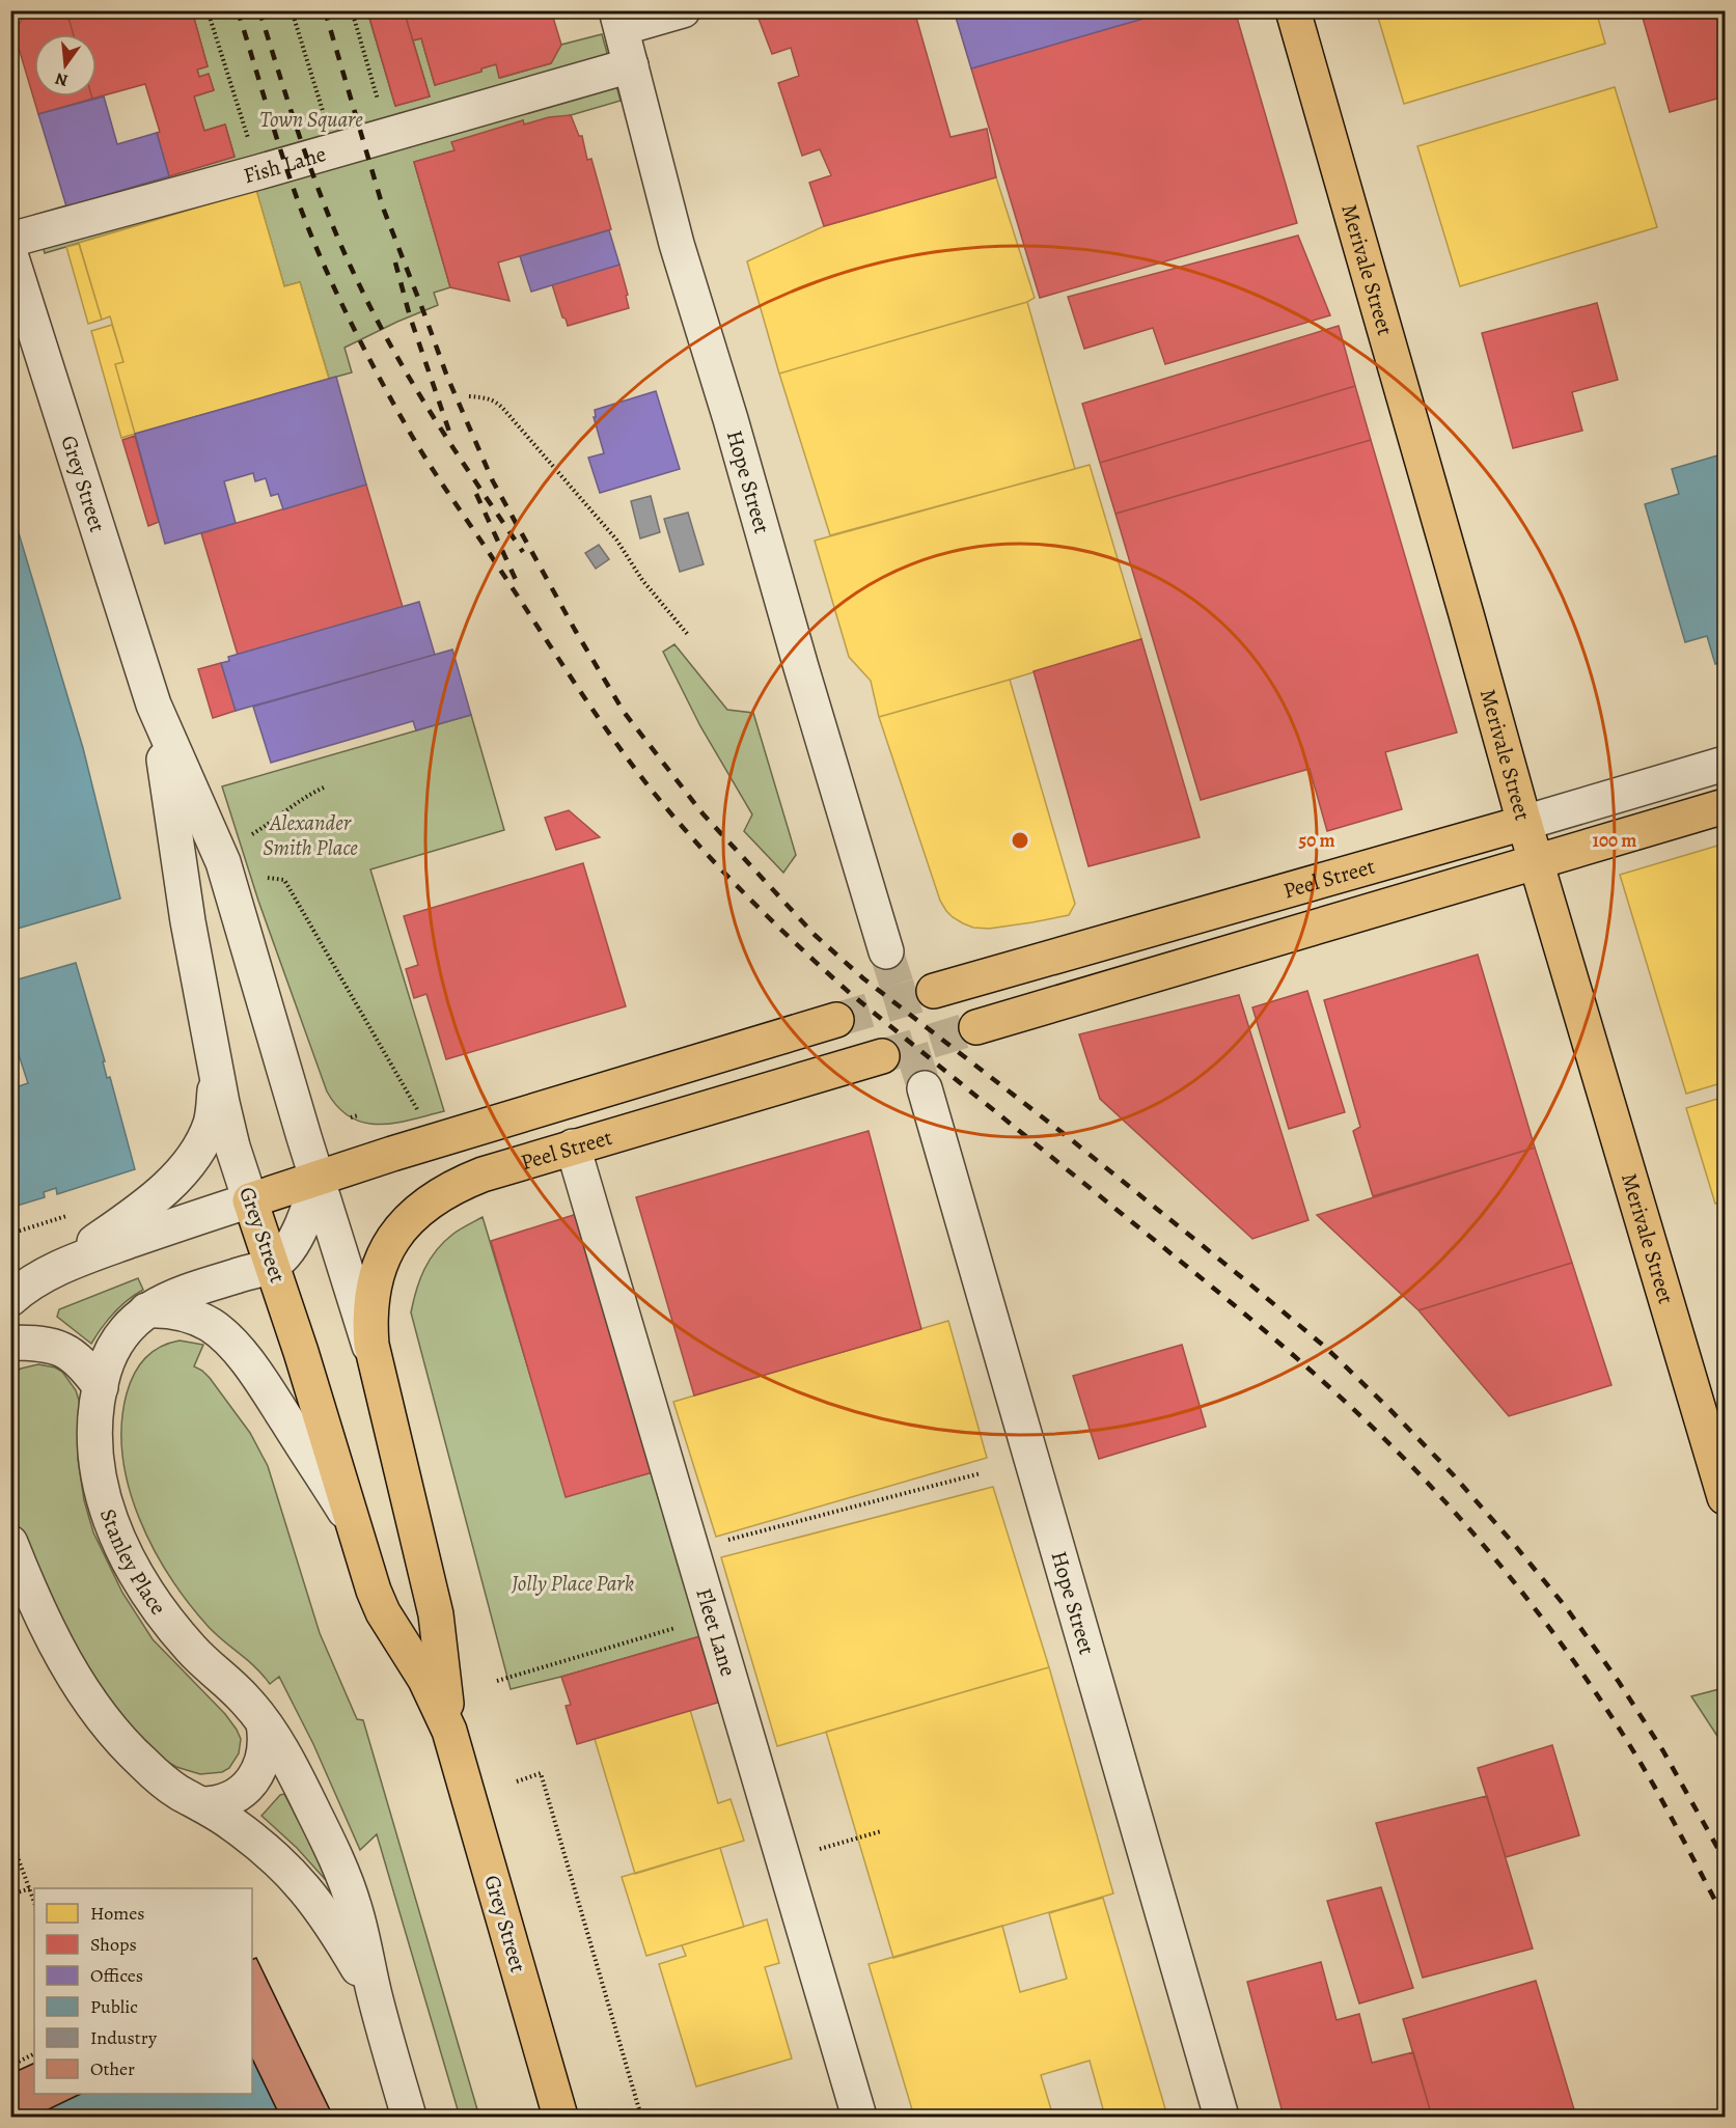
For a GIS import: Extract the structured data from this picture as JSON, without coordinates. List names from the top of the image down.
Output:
{
  "streets": {
    "main road": ["Merivale Street", "Grey Street", "Peel Street"],
    "street": [
      "Fish Lane",
      "Hope Street",
      "Stanley Place",
      "Fleet Lane"
    ]
  },
  "crossings": [
    ["Fish Lane", "Hope Street"],
    ["Merivale Street", "Peel Street"],
    ["Grey Street", "Peel Street"],
    ["Grey Street", "Stanley Place"],
    ["Peel Street", "Fleet Lane"]
  ],
  "parks": ["Town Square", "Alexander Smith Place", "Jolly Place Park"],
  "legend": [
    "Homes",
    "Shops",
    "Offices",
    "Public",
    "Industry",
    "Other"
  ],
  "north": "bottom",
  "rings": ["50 m", "100 m"]
}
